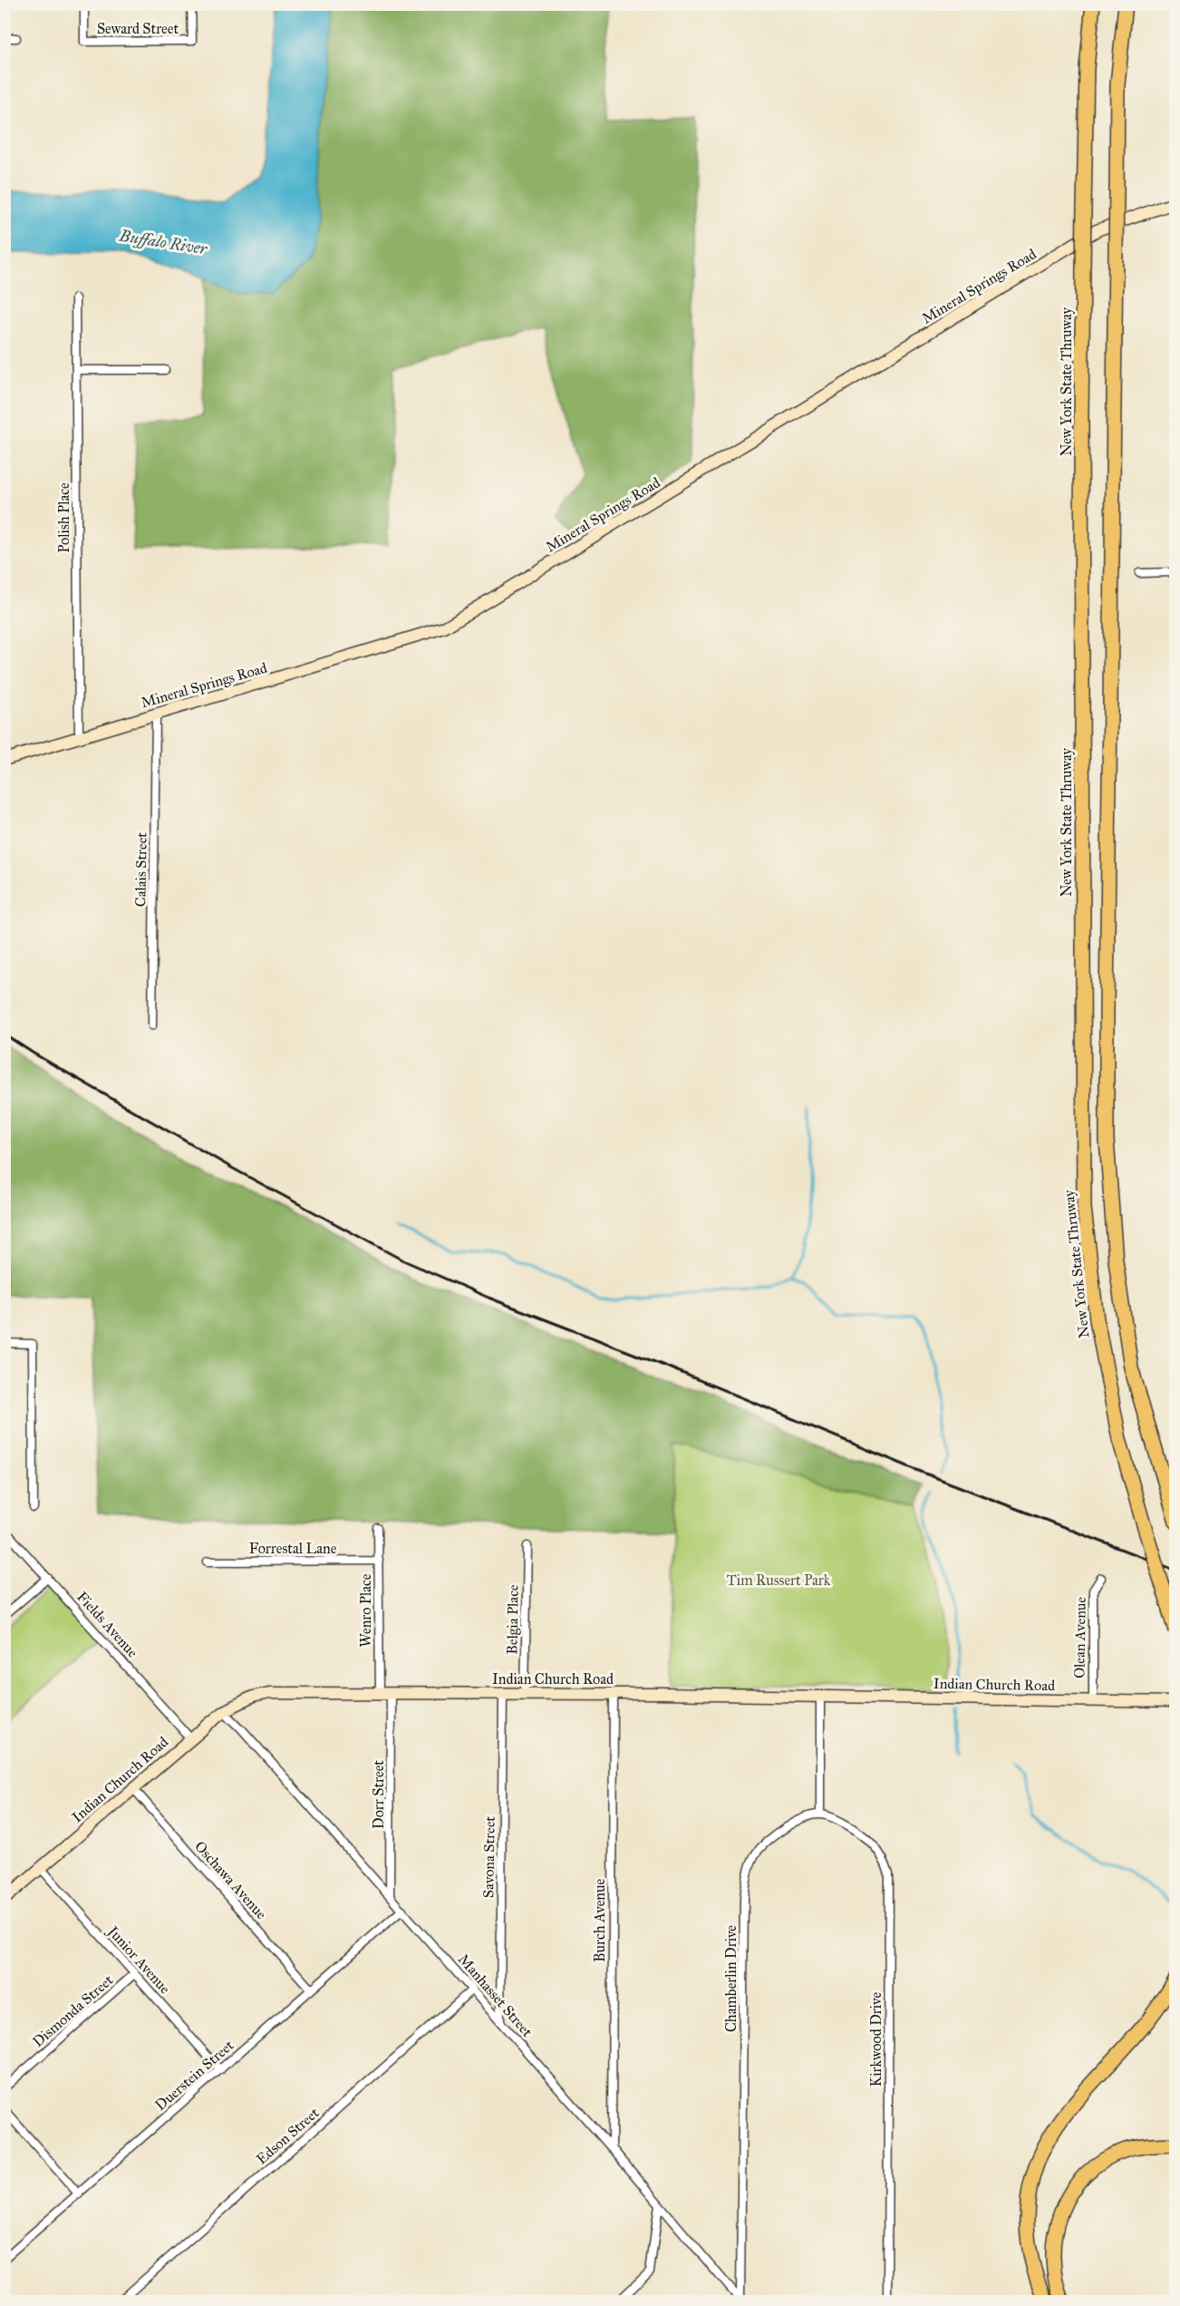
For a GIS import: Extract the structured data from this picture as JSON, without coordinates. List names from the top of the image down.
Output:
{
  "streets": {
    "highway": ["New York State Thruway"],
    "street": [
      "Seward Street",
      "Mineral Springs Road",
      "Polish Place",
      "Calais Street",
      "Forrestal Lane",
      "Wenro Place",
      "Belgia Place",
      "Fields Avenue",
      "Olean Avenue",
      "Indian Church Road",
      "Dorr Street",
      "Savona Street",
      "Oschawa Avenue",
      "Burch Avenue",
      "Junior Avenue",
      "Chamberlin Drive",
      "Manhasset Street",
      "Dismonda Street",
      "Kirkwood Drive",
      "Duerstein Street",
      "Edson Street"
    ]
  },
  "crossings": [
    ["Mineral Springs Road", "Polish Place"],
    ["Mineral Springs Road", "Calais Street"],
    ["Forrestal Lane", "Wenro Place"],
    ["Wenro Place", "Indian Church Road"],
    ["Wenro Place", "Dorr Street"],
    ["Belgia Place", "Indian Church Road"],
    ["Fields Avenue", "Indian Church Road"],
    ["Olean Avenue", "Indian Church Road"],
    ["Indian Church Road", "Dorr Street"],
    ["Indian Church Road", "Savona Street"],
    ["Indian Church Road", "Oschawa Avenue"],
    ["Indian Church Road", "Burch Avenue"],
    ["Indian Church Road", "Junior Avenue"],
    ["Indian Church Road", "Manhasset Street"],
    ["Dorr Street", "Manhasset Street"],
    ["Savona Street", "Manhasset Street"],
    ["Oschawa Avenue", "Duerstein Street"],
    ["Burch Avenue", "Manhasset Street"],
    ["Junior Avenue", "Dismonda Street"],
    ["Junior Avenue", "Duerstein Street"],
    ["Chamberlin Drive", "Manhasset Street"],
    ["Chamberlin Drive", "Kirkwood Drive"],
    ["Manhasset Street", "Duerstein Street"],
    ["Manhasset Street", "Edson Street"]
  ],
  "water": ["Buffalo River"],
  "parks": ["Tim Russert Park"]
}
